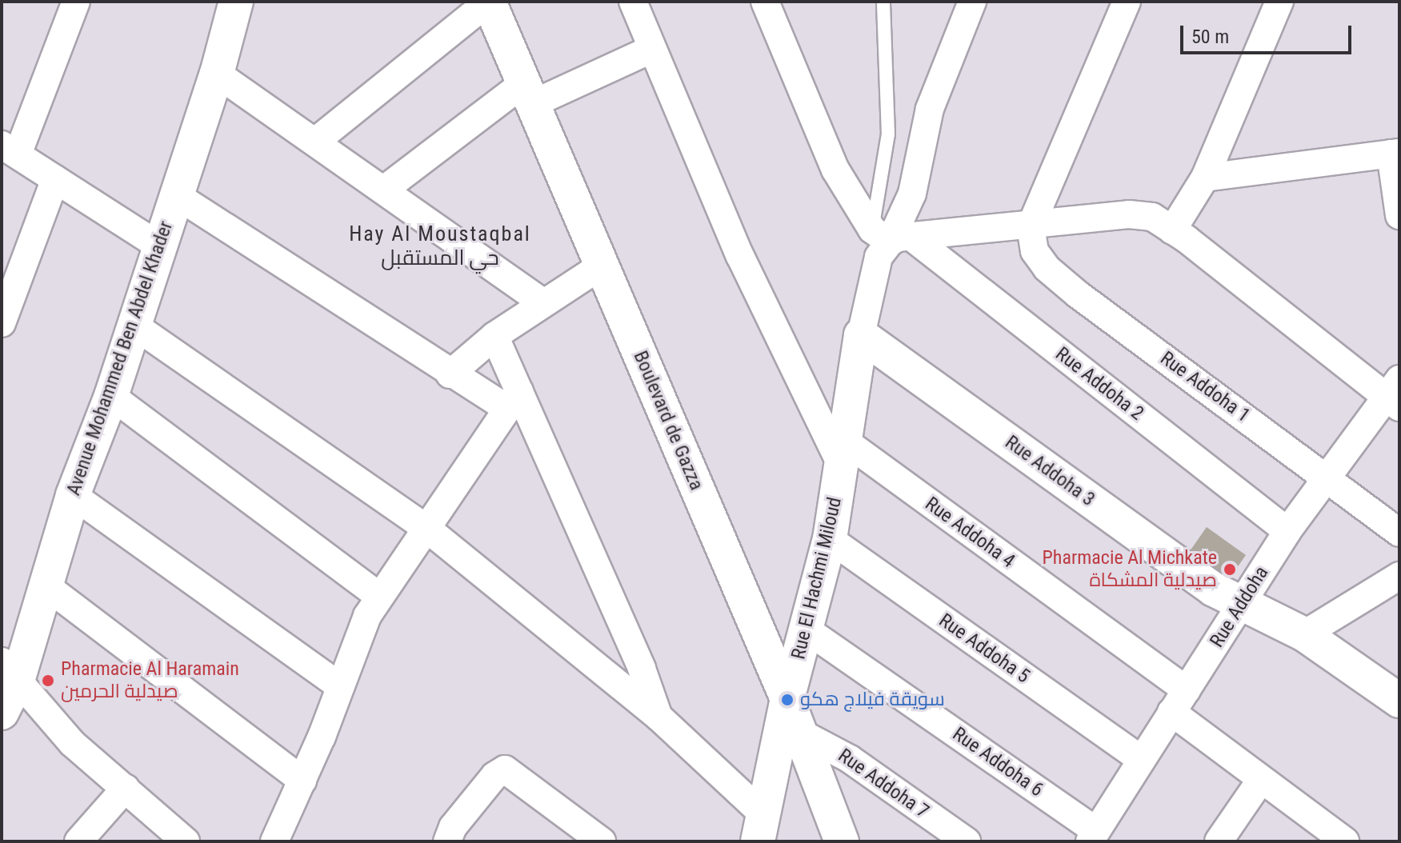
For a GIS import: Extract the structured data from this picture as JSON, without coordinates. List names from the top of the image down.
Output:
{
  "streets": {
    "street": [
      "Avenue Mohammed Ben Abdel Khader",
      "Rue Addoha 2",
      "Rue Addoha 1",
      "Boulevard de Gazza",
      "Rue Addoha 3",
      "Rue Addoha 4",
      "Rue El Hachmi Miloud",
      "Rue Addoha",
      "Rue Addoha 5",
      "Rue Addoha 6",
      "Rue Addoha 7"
    ]
  },
  "crossings": [
    ["Rue Addoha 2", "Rue El Hachmi Miloud"],
    ["Rue Addoha 2", "Rue Addoha"],
    ["Rue Addoha 1", "Rue Addoha"],
    ["Boulevard de Gazza", "Rue El Hachmi Miloud"],
    ["Boulevard de Gazza", "Rue Addoha 7"],
    ["Rue Addoha 3", "Rue El Hachmi Miloud"],
    ["Rue Addoha 3", "Rue Addoha"],
    ["Rue Addoha 4", "Rue El Hachmi Miloud"],
    ["Rue Addoha 4", "Rue Addoha"],
    ["Rue El Hachmi Miloud", "Rue Addoha 5"],
    ["Rue El Hachmi Miloud", "Rue Addoha 6"],
    ["Rue Addoha", "Rue Addoha 5"],
    ["Rue Addoha", "Rue Addoha 6"]
  ],
  "districts": ["Hay Al Moustaqbal حي المستقبل"],
  "places": ["Pharmacie Al Michkate صيدلية المشكاة", "Pharmacie Al Haramain صيدلية الحرمين", "سويقة فيلاج هكو"],
  "scale_bar": "50 m"
}
